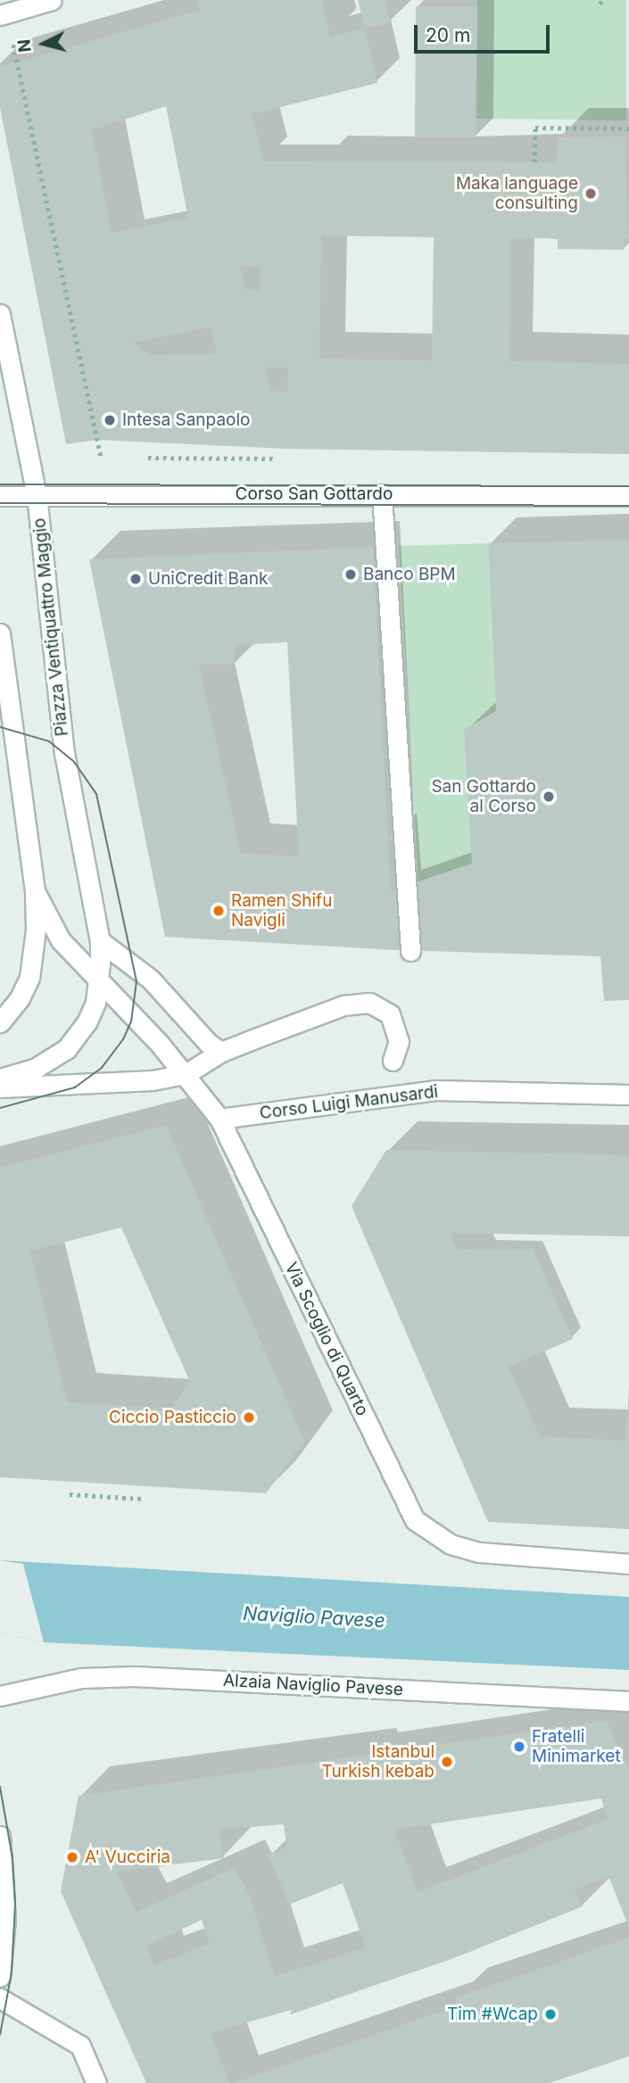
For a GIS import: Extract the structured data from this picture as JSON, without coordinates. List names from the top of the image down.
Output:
{
  "streets": {
    "street": [
      "Corso San Gottardo",
      "Piazza Ventiquattro Maggio",
      "Corso Luigi Manusardi",
      "Via Scoglio di Quarto",
      "Alzaia Naviglio Pavese"
    ]
  },
  "crossings": [
    ["Corso San Gottardo", "Piazza Ventiquattro Maggio"],
    ["Corso Luigi Manusardi", "Via Scoglio di Quarto"]
  ],
  "water": ["Naviglio Pavese"],
  "places": [
    "Maka language consulting",
    "Intesa Sanpaolo",
    "Banco BPM",
    "UniCredit Bank",
    "San Gottardo al Corso",
    "Ramen Shifu Navigli",
    "Ciccio Pasticcio",
    "Fratelli Minimarket",
    "Istanbul Turkish kebab",
    "A' Vucciria",
    "Tim #Wcap"
  ],
  "scale_bar": "20 m",
  "north": "left"
}
